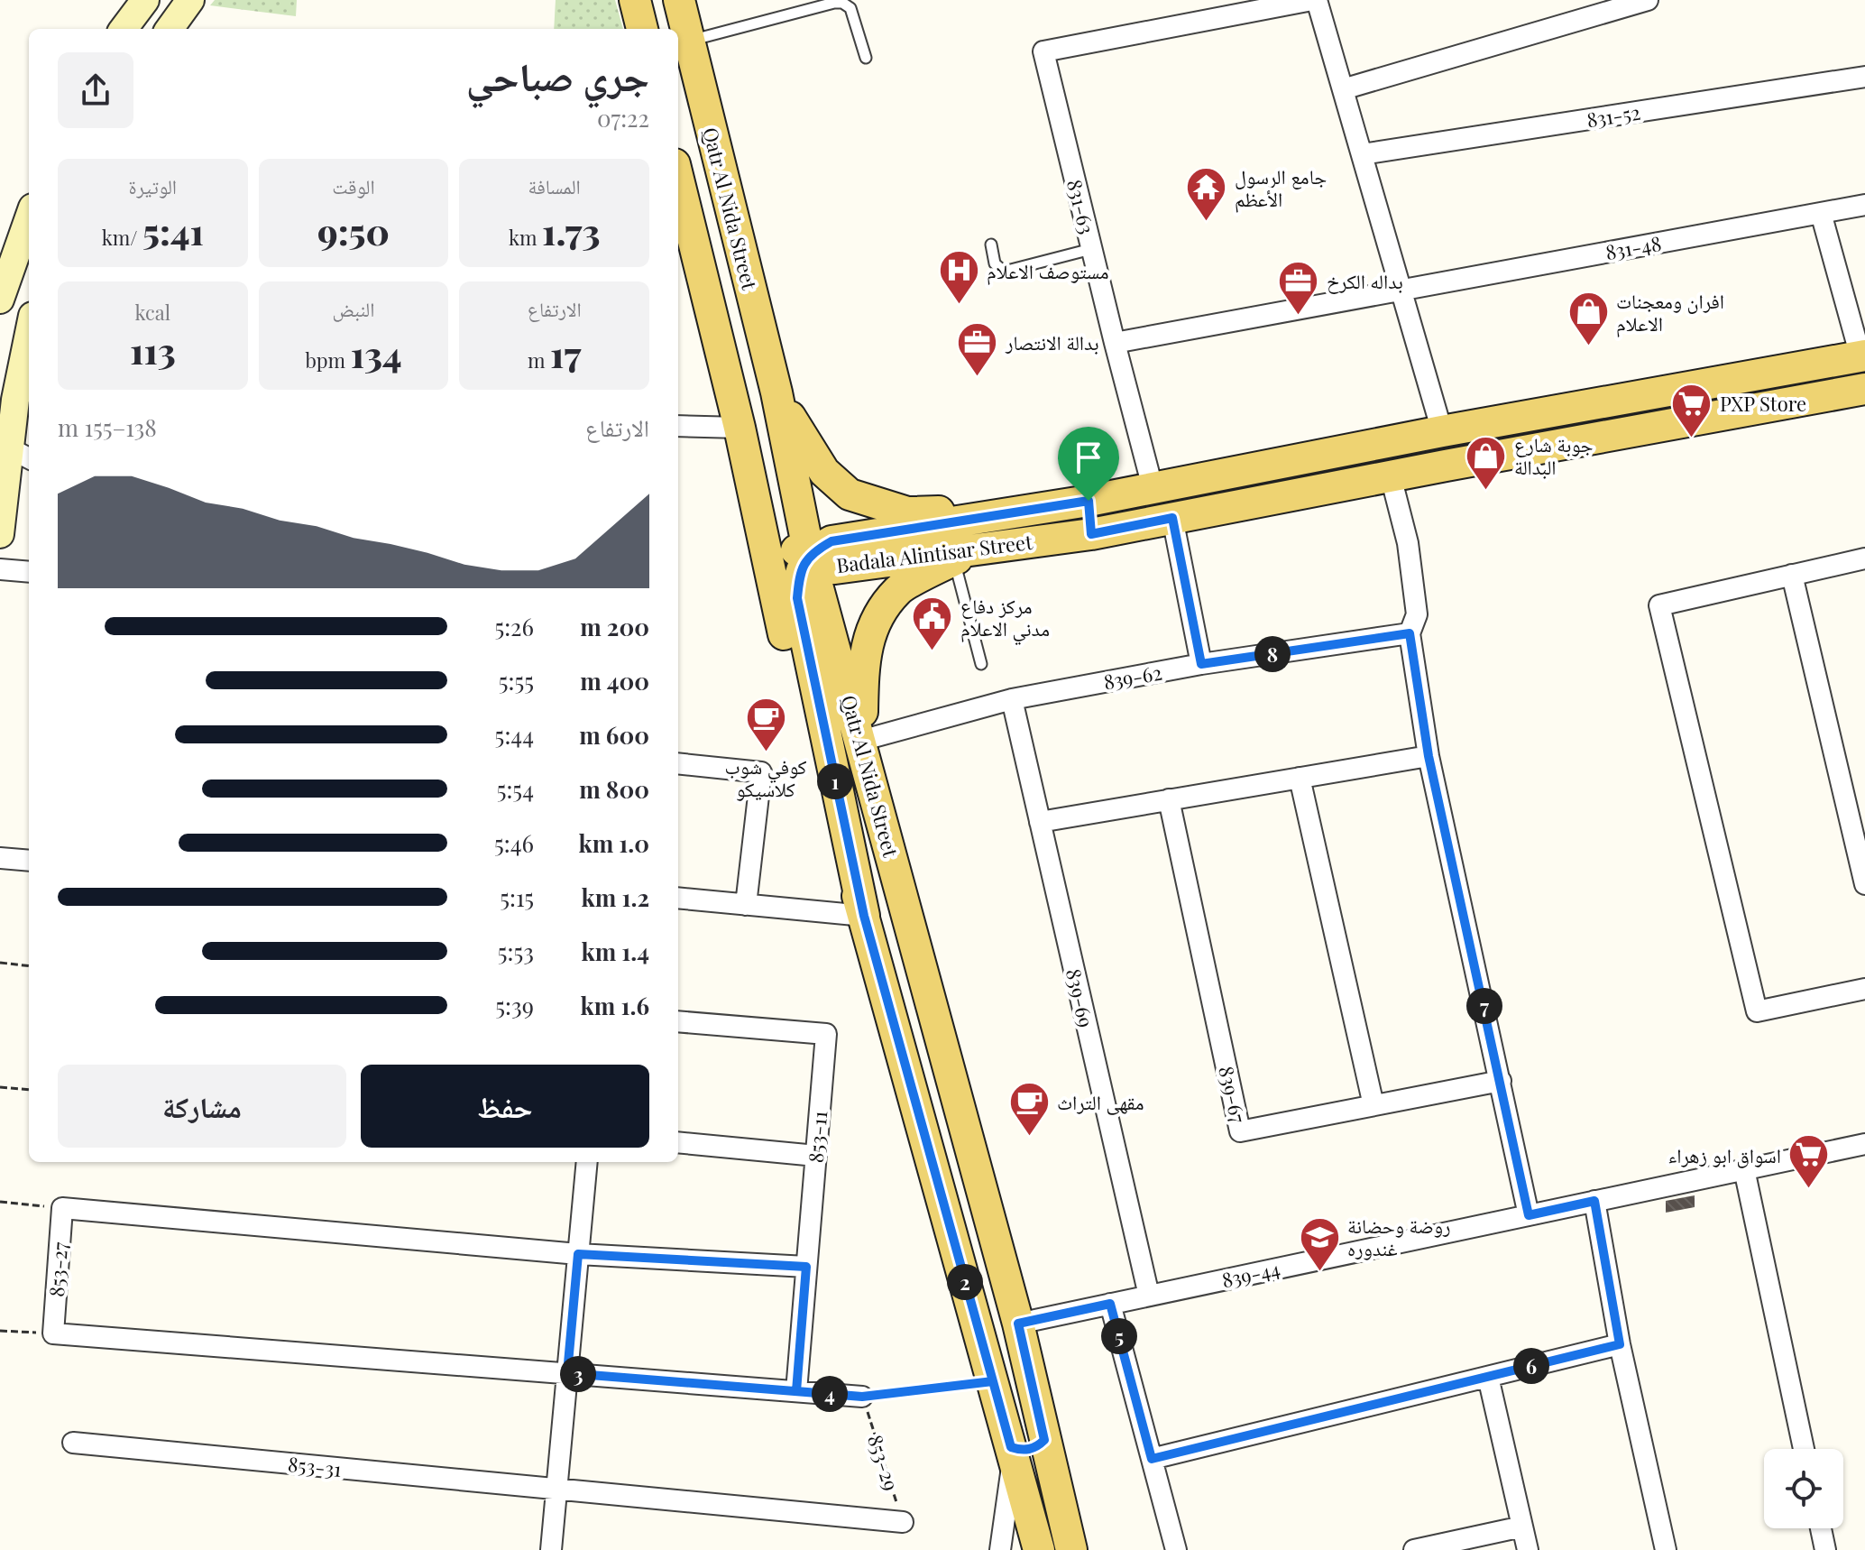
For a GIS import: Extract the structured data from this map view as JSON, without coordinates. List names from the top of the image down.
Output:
{
  "streets": {
    "main road": ["Qatr Al Nida Street", "Badala Alintisar Street"],
    "street": [
      "831-52",
      "831-63",
      "831-48",
      "839-62",
      "839-69",
      "839-67",
      "853-11",
      "853-27",
      "839-44",
      "853-31"
    ],
    "path": ["853-29"]
  },
  "crossings": [
    ["831-63", "831-48"],
    ["831-63", "Badala Alintisar Street"],
    ["Qatr Al Nida Street", "Badala Alintisar Street"],
    ["Qatr Al Nida Street", "839-62"],
    ["Qatr Al Nida Street", "839-44"],
    ["839-62", "839-69"],
    ["839-69", "839-44"],
    ["853-29", "853-31"]
  ],
  "places": {
    "temple": ["جامع الرسول الأعظم"],
    "hospital": ["مستوصف الاعلام"],
    "office": ["بداله الكرخ", "بدالة الانتصار"],
    "shop": ["افران ومعجنات الاعلام", "جوبة شارع البدالة"],
    "supermarket": ["PXP Store", "اسواق ابو زهراء"],
    "public building": ["مركز دفاع مدني الاعلام"],
    "cafe": ["كوفي شوب كلاسيكو", "مقهى التراث"],
    "school or university": ["روضة وحضانة غندوره"]
  },
  "page": {
    "heading": ["جري صباحي", "07:22"],
    "stats": [
      ["المسافة", "1.73 km"],
      ["الوقت", "9:50"],
      ["الوتيرة", "5:41 /km"],
      ["الارتفاع", "17 m"],
      ["النبض", "134 bpm"],
      ["kcal", "113"]
    ],
    "chart": ["الارتفاع", "138–155 m"],
    "list": [
      {
        "name": "200 m",
        "note": "5:26"
      },
      {
        "name": "400 m",
        "note": "5:55"
      },
      {
        "name": "600 m",
        "note": "5:44"
      },
      {
        "name": "800 m",
        "note": "5:54"
      },
      {
        "name": "1.0 km",
        "note": "5:46"
      },
      {
        "name": "1.2 km",
        "note": "5:15"
      },
      {
        "name": "1.4 km",
        "note": "5:53"
      },
      {
        "name": "1.6 km",
        "note": "5:39"
      }
    ],
    "pins": [
      "8",
      "1",
      "7",
      "2",
      "5",
      "6",
      "3",
      "4"
    ],
    "buttons": ["حفظ", "مشاركة"]
  }
}
